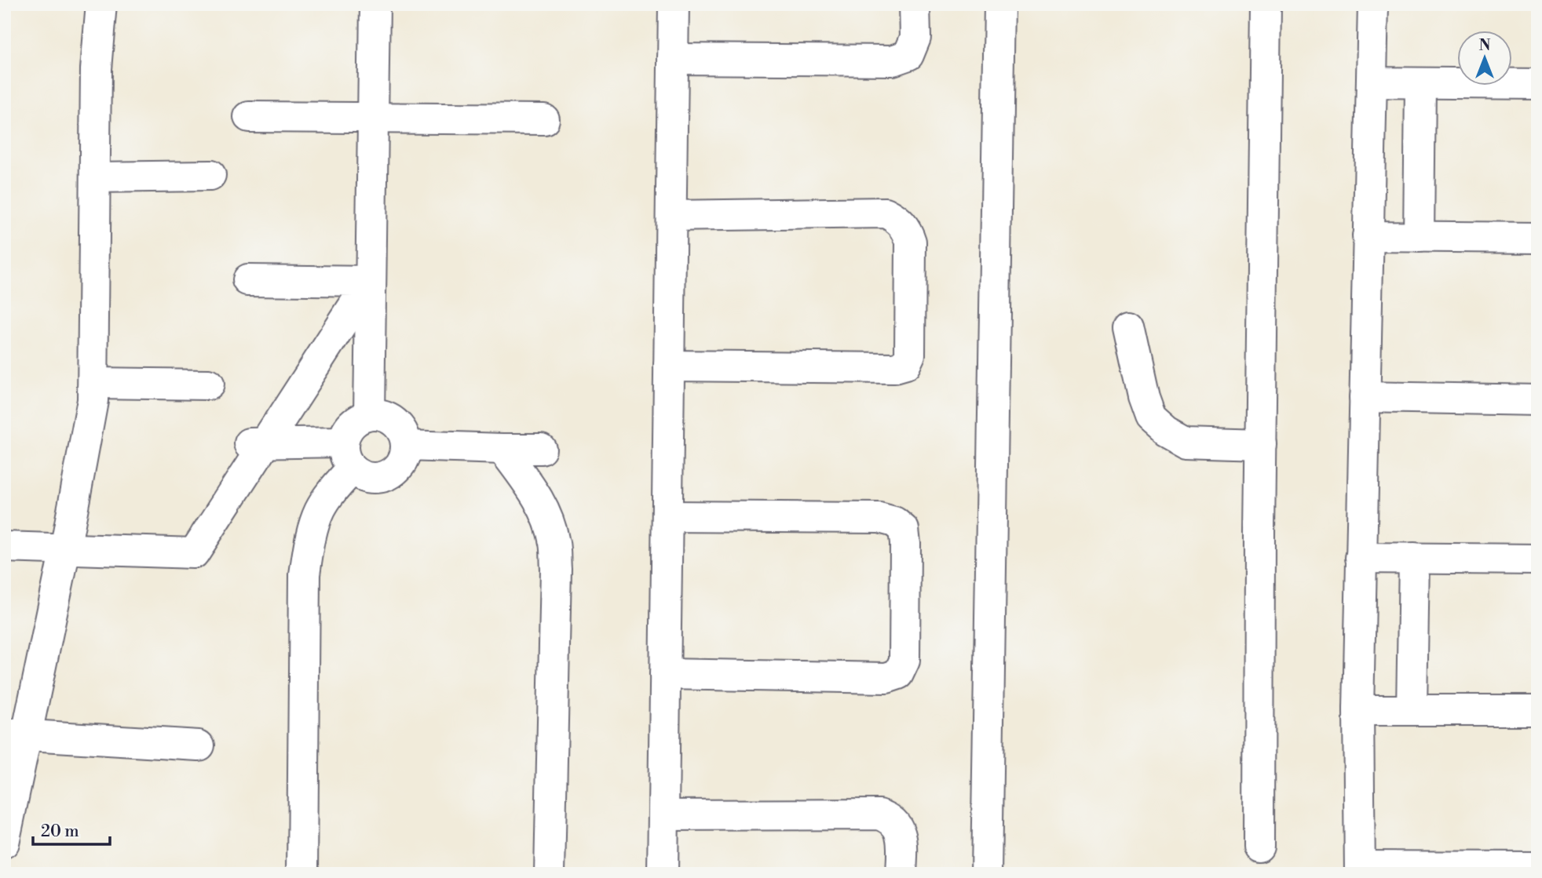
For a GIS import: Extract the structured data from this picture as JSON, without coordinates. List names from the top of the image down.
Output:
{
  "scale_bar": "20 m",
  "north": "top"
}
